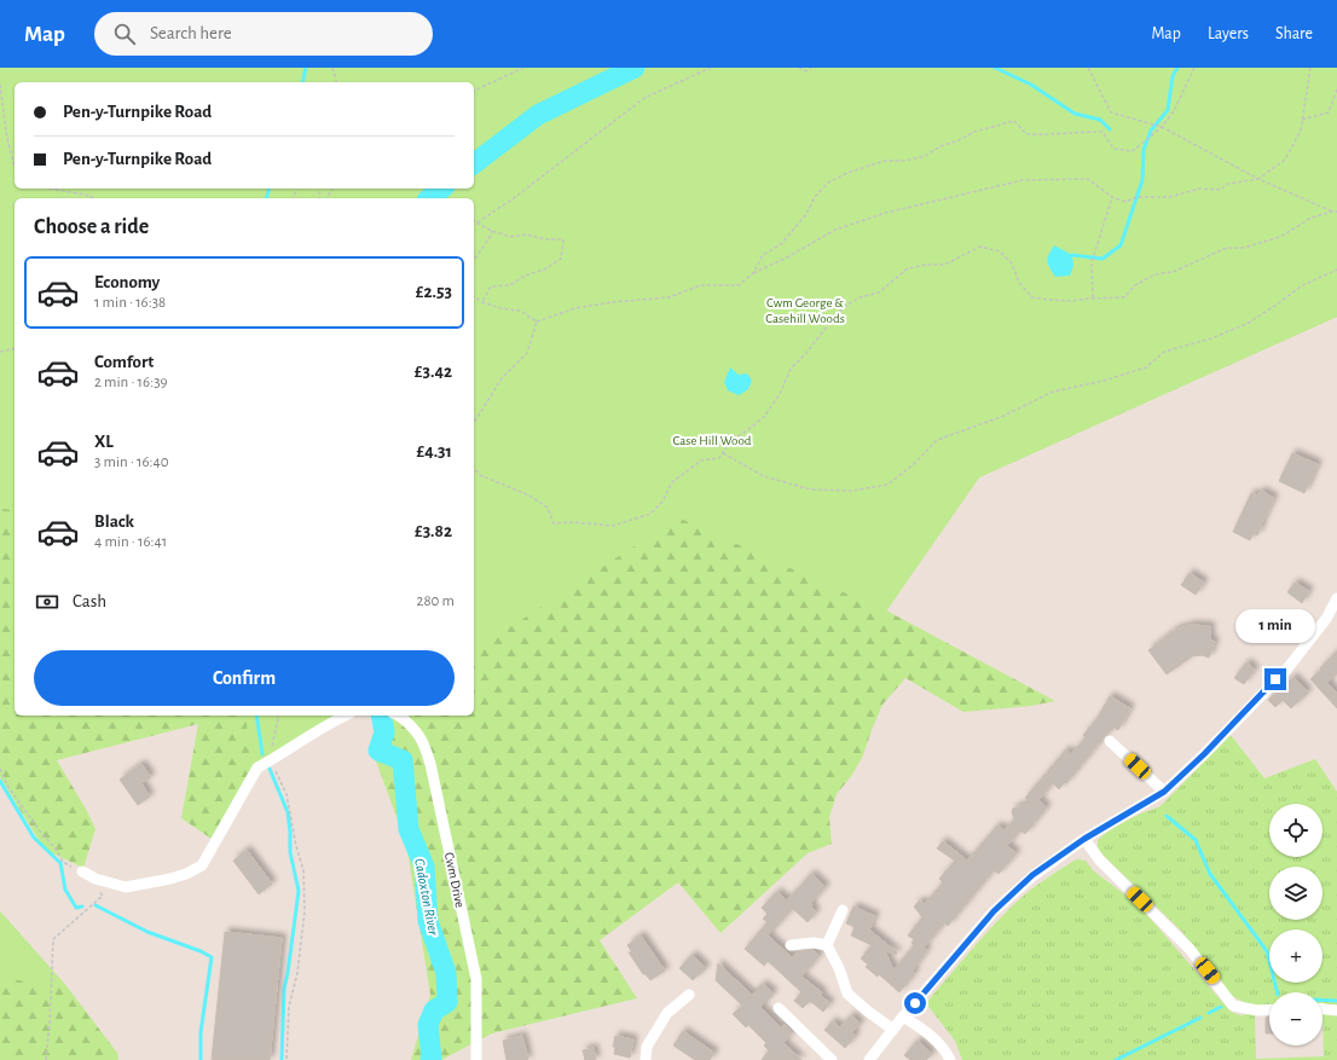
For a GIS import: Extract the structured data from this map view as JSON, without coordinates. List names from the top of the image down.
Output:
{
  "streets": {
    "street": ["Cwm Drive"]
  },
  "water": ["Cadoxton River"],
  "parks": ["Cwm George & Casehill Woods", "Case Hill Wood"],
  "page": {
    "header": "Map",
    "search": "Search here",
    "nav": ["Map", "Layers", "Share"],
    "banner": ["Pen-y-Turnpike Road", "Pen-y-Turnpike Road"],
    "heading": "Choose a ride",
    "list": [
      {
        "name": "Economy",
        "note": "1 min · 16:38",
        "value": "£2.53"
      },
      {
        "name": "Comfort",
        "note": "2 min · 16:39",
        "value": "£3.42"
      },
      {
        "name": "XL",
        "note": "3 min · 16:40",
        "value": "£4.31"
      },
      {
        "name": "Black",
        "note": "4 min · 16:41",
        "value": "£3.82"
      }
    ],
    "pay": ["Cash", "280 m"],
    "bubble": "1 min",
    "buttons": "Confirm",
    "map_buttons": ["+", "−"]
  }
}
